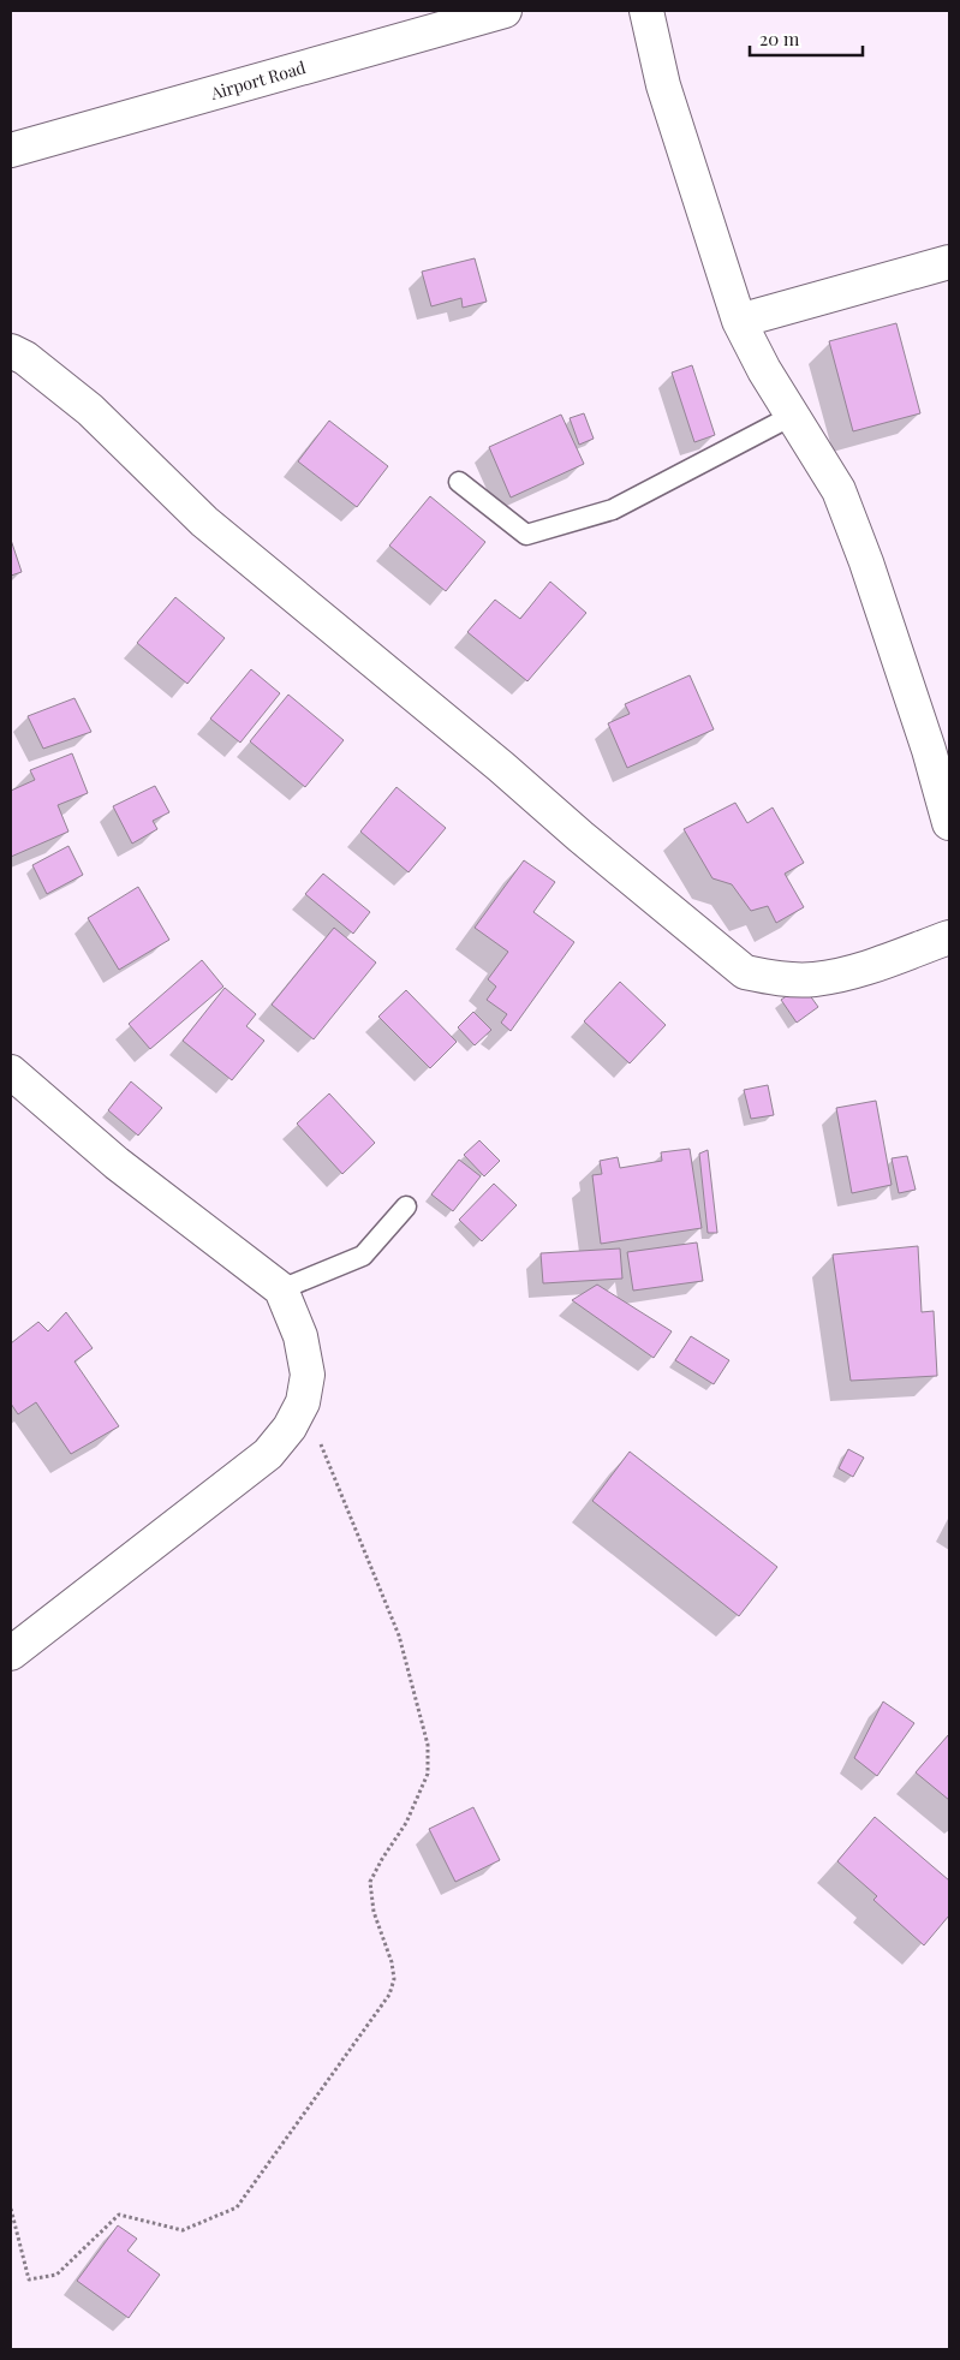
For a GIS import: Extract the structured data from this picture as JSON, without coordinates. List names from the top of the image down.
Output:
{
  "streets": {
    "street": ["Airport Road"]
  },
  "scale_bar": "20 m"
}
